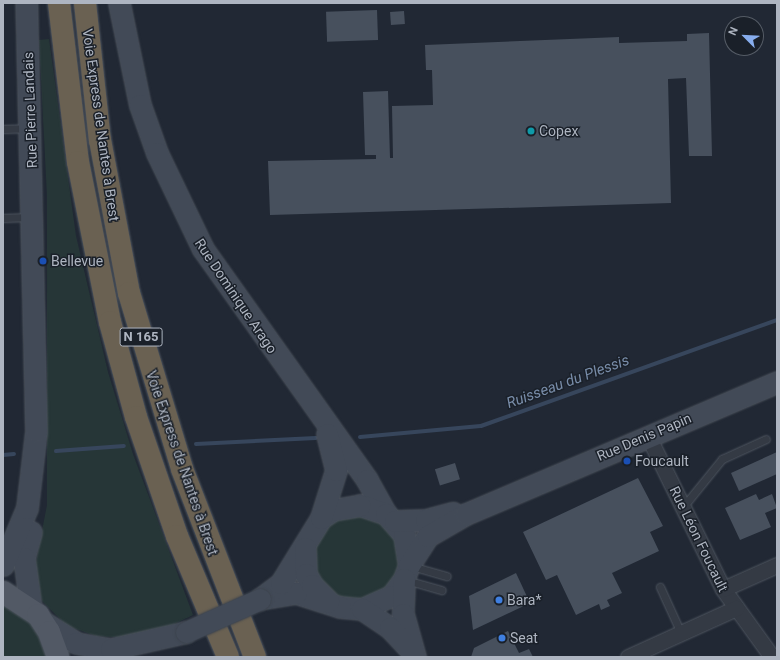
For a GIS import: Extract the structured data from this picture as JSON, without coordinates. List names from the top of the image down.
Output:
{
  "streets": {
    "highway": ["Voie Express de Nantes à Brest", "N 165"],
    "main road": ["Rue Pierre Landais", "Rue Dominique Arago", "Rue Denis Papin"],
    "street": ["Rue Léon Foucault"]
  },
  "crossings": [
    ["Rue Dominique Arago", "Rue Denis Papin"],
    ["Rue Denis Papin", "Rue Léon Foucault"]
  ],
  "water": ["Ruisseau du Plessis"],
  "places": [
    "Copex",
    "Bellevue",
    "Foucault",
    "Bara*",
    "Seat"
  ],
  "north": "top left"
}
